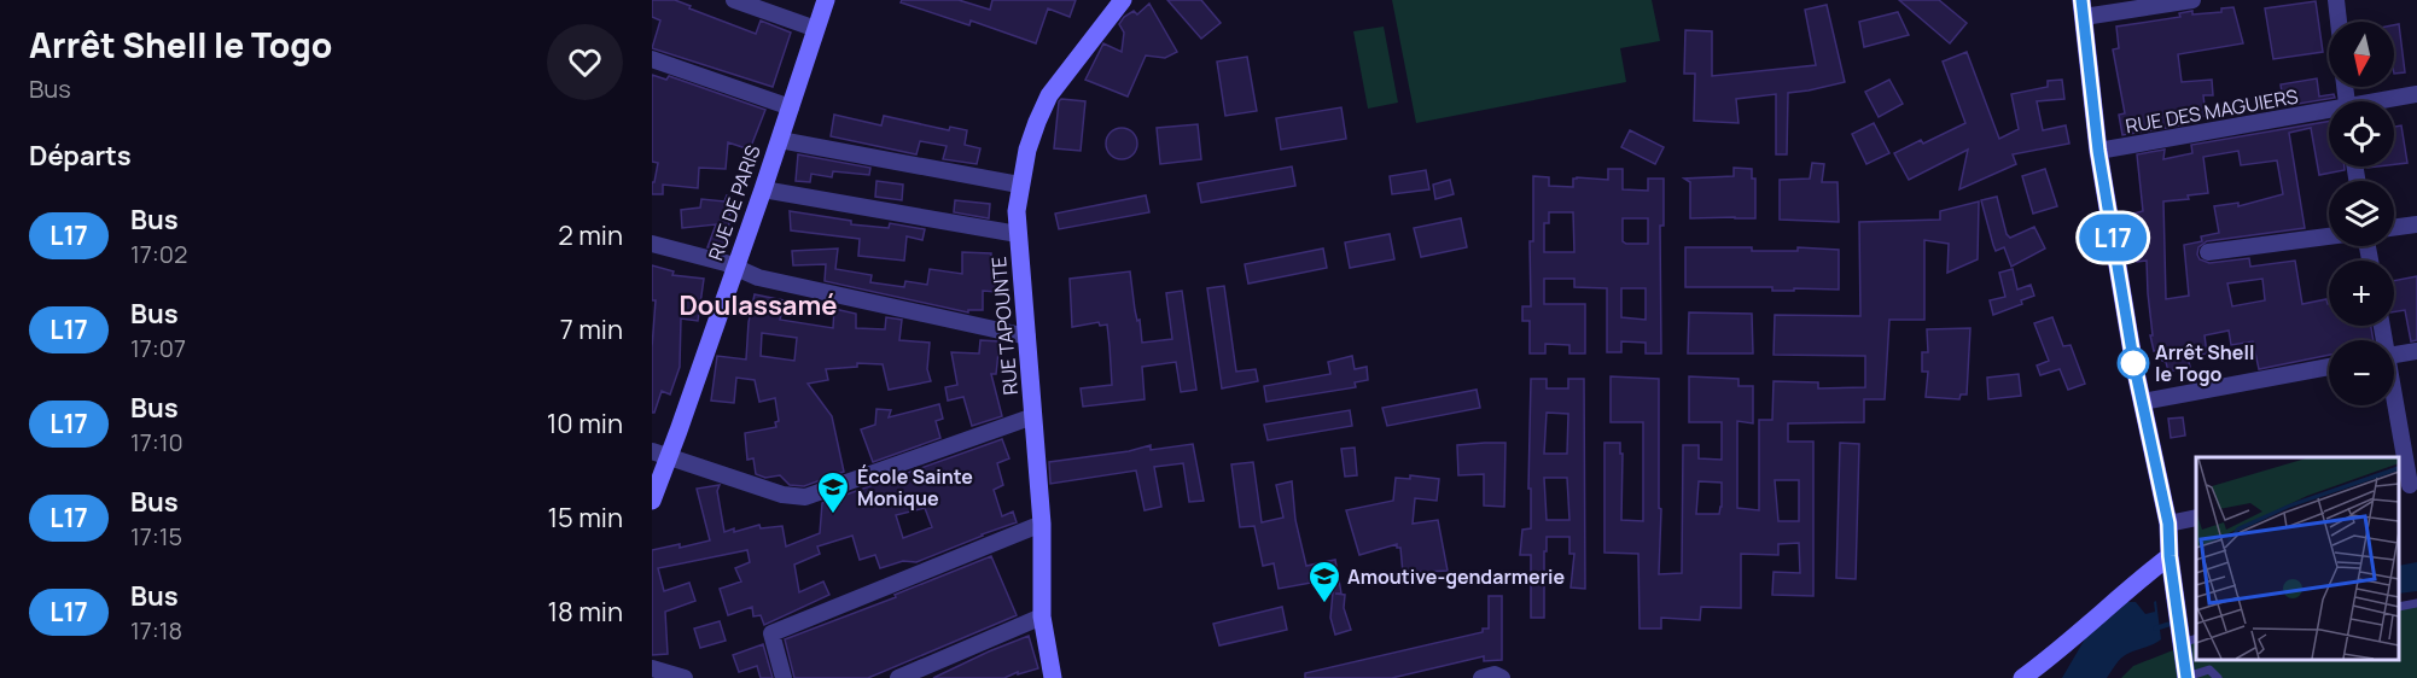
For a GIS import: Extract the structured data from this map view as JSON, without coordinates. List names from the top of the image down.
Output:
{
  "streets": {
    "street": ["RUE DES MAGUIERS", "RUE DE PARIS", "RUE TAPOUNTE"]
  },
  "districts": ["Doulassamé"],
  "places": {
    "other": ["Arrêt Shell le Togo"],
    "school or university": ["École Sainte Monique", "Amoutive-gendarmerie"]
  },
  "lines": ["bus line L17"],
  "north": "bottom",
  "page": {
    "heading": [
      ["Arrêt Shell le Togo", "Bus"],
      "Départs"
    ],
    "on_map": "L17",
    "map_buttons": ["+", "−"],
    "list": [
      {
        "mark": "L17",
        "name": "Bus",
        "note": "17:02",
        "value": "2 min"
      },
      {
        "mark": "L17",
        "name": "Bus",
        "note": "17:07",
        "value": "7 min"
      },
      {
        "mark": "L17",
        "name": "Bus",
        "note": "17:10",
        "value": "10 min"
      },
      {
        "mark": "L17",
        "name": "Bus",
        "note": "17:15",
        "value": "15 min"
      },
      {
        "mark": "L17",
        "name": "Bus",
        "note": "17:18",
        "value": "18 min"
      }
    ]
  }
}
